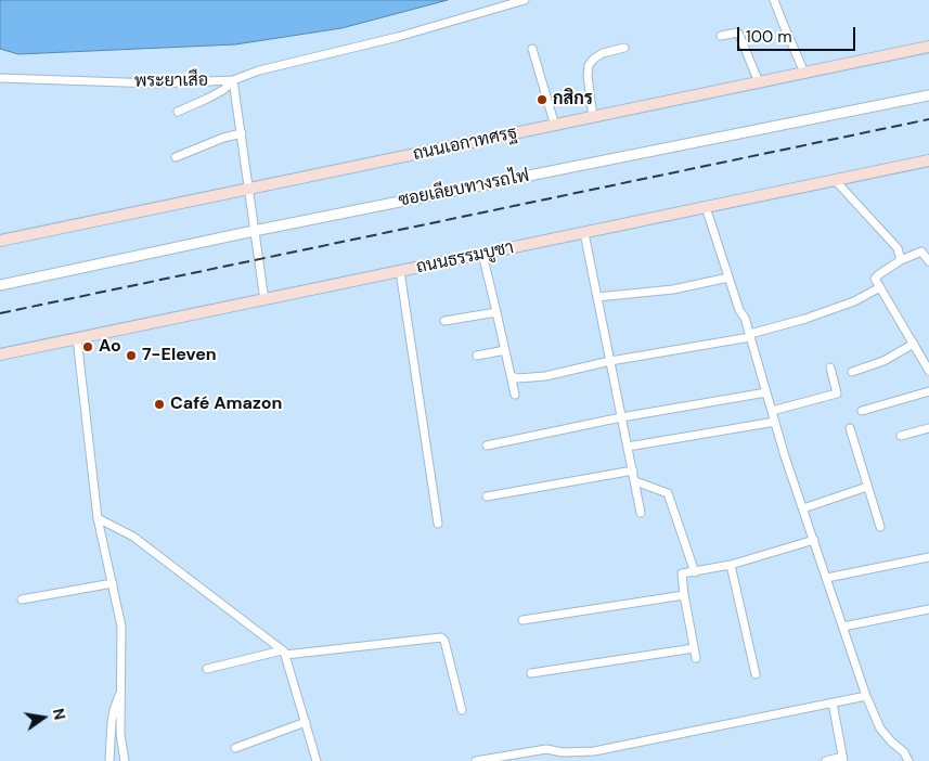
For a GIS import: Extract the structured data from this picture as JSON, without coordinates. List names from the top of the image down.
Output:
{
  "streets": {
    "main road": ["ถนนเอกาทศรฐ", "ถนนธรรมบูชา"],
    "street": ["พระยาเสือ", "ซอยเลียบทางรถไฟ"]
  },
  "crossings": [
    ["พระยาเสือ", "ถนนเอกาทศรฐ"],
    ["พระยาเสือ", "ซอยเลียบทางรถไฟ"],
    ["พระยาเสือ", "ถนนธรรมบูชา"]
  ],
  "places": [
    "กสิกร",
    "Ao",
    "7-Eleven",
    "Café Amazon"
  ],
  "scale_bar": "100 m",
  "north": "right"
}
